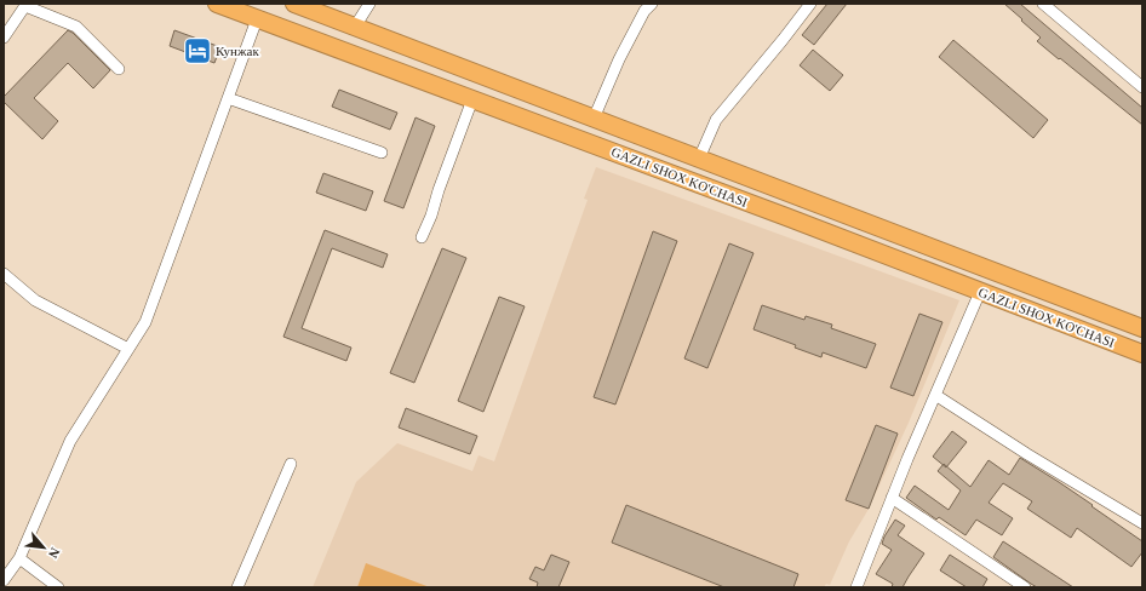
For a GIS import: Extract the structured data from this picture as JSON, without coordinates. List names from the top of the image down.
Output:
{
  "streets": {
    "highway": ["GAZLI SHOX KO'CHASI"]
  },
  "places": {
    "hotel": ["Кунжак"]
  },
  "north": "bottom right"
}
